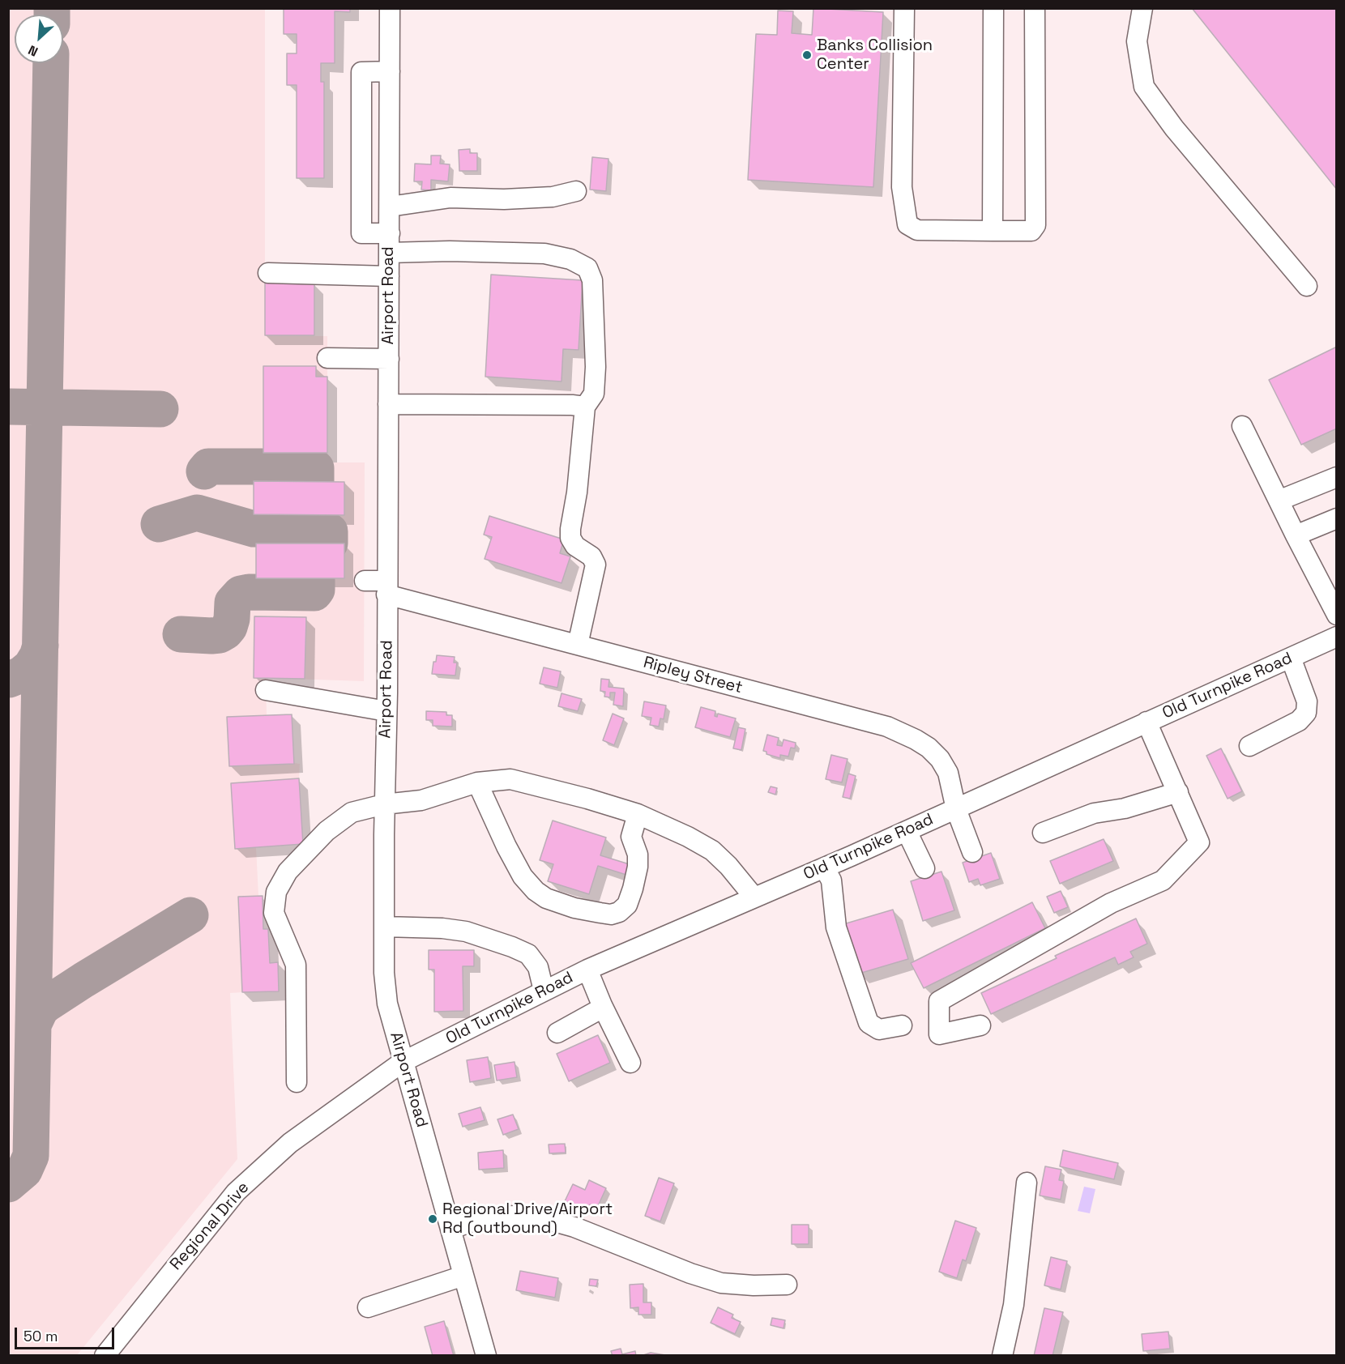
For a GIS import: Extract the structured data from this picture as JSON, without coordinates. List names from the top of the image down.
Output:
{
  "streets": {
    "street": [
      "Airport Road",
      "Ripley Street",
      "Old Turnpike Road",
      "Regional Drive"
    ]
  },
  "crossings": [
    ["Airport Road", "Ripley Street"],
    ["Airport Road", "Old Turnpike Road"],
    ["Airport Road", "Regional Drive"],
    ["Ripley Street", "Old Turnpike Road"],
    ["Old Turnpike Road", "Regional Drive"]
  ],
  "places": ["Banks Collision Center", "Regional Drive/Airport Rd (outbound)"],
  "scale_bar": "50 m",
  "north": "bottom left"
}
